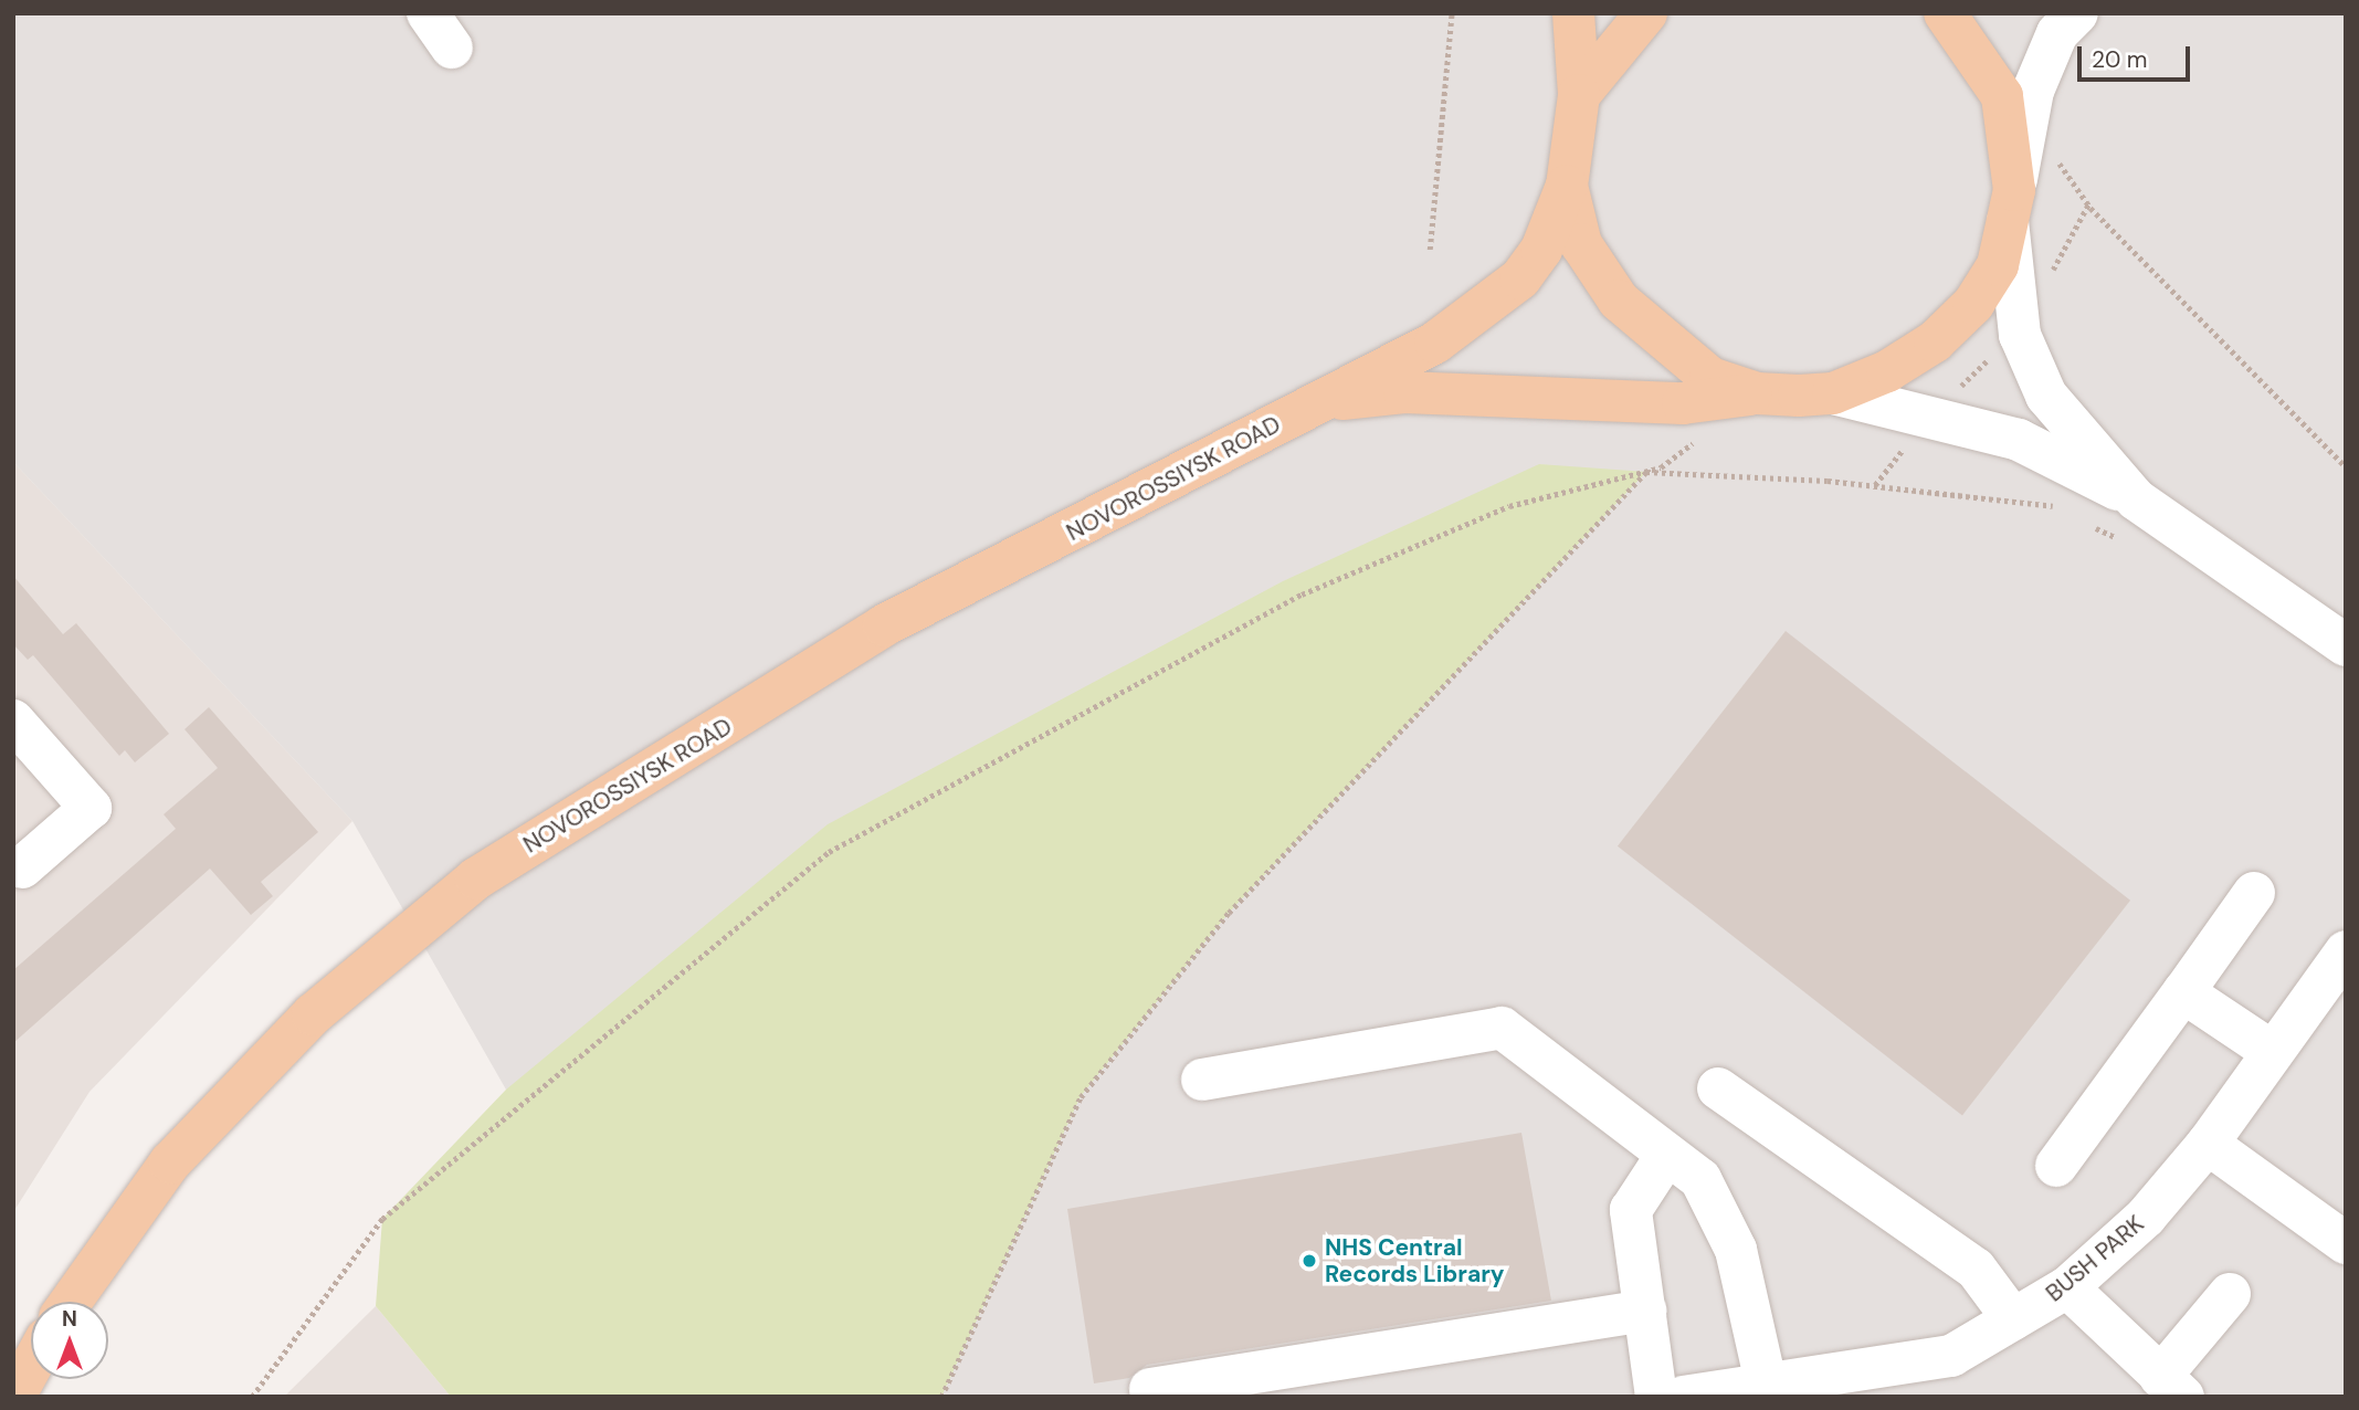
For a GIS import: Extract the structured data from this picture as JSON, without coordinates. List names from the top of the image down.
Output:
{
  "streets": {
    "main road": ["NOVOROSSIYSK ROAD"],
    "street": ["BUSH PARK"]
  },
  "places": ["NHS Central Records Library"],
  "scale_bar": "20 m",
  "north": "top"
}
